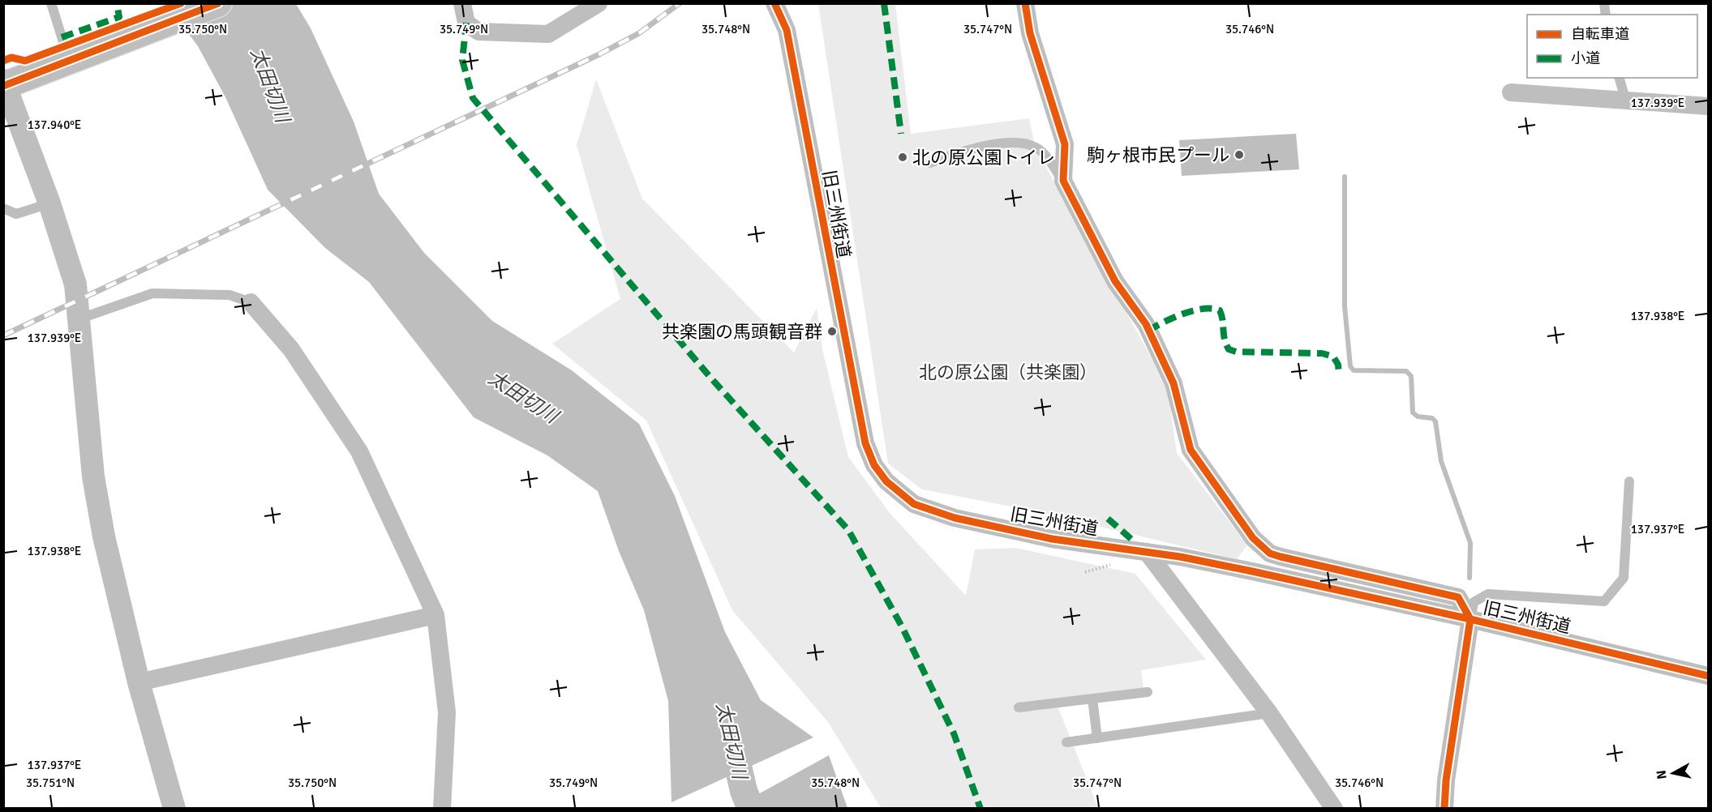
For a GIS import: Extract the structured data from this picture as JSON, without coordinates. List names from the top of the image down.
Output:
{
  "streets": {
    "street": ["旧三州街道"]
  },
  "water": ["太田切川"],
  "parks": ["北の原公園（共楽園）"],
  "places": ["駒ヶ根市民プール", "北の原公園トイレ", "共楽園の馬頭観音群"],
  "legend": ["自転車道", "小道"],
  "north": "left",
  "coordinates": [
    "35.750°N",
    "35.749°N",
    "35.748°N",
    "35.747°N",
    "35.746°N",
    "137.939°E",
    "137.940°E",
    "137.938°E",
    "137.937°E",
    "35.751°N"
  ]
}
